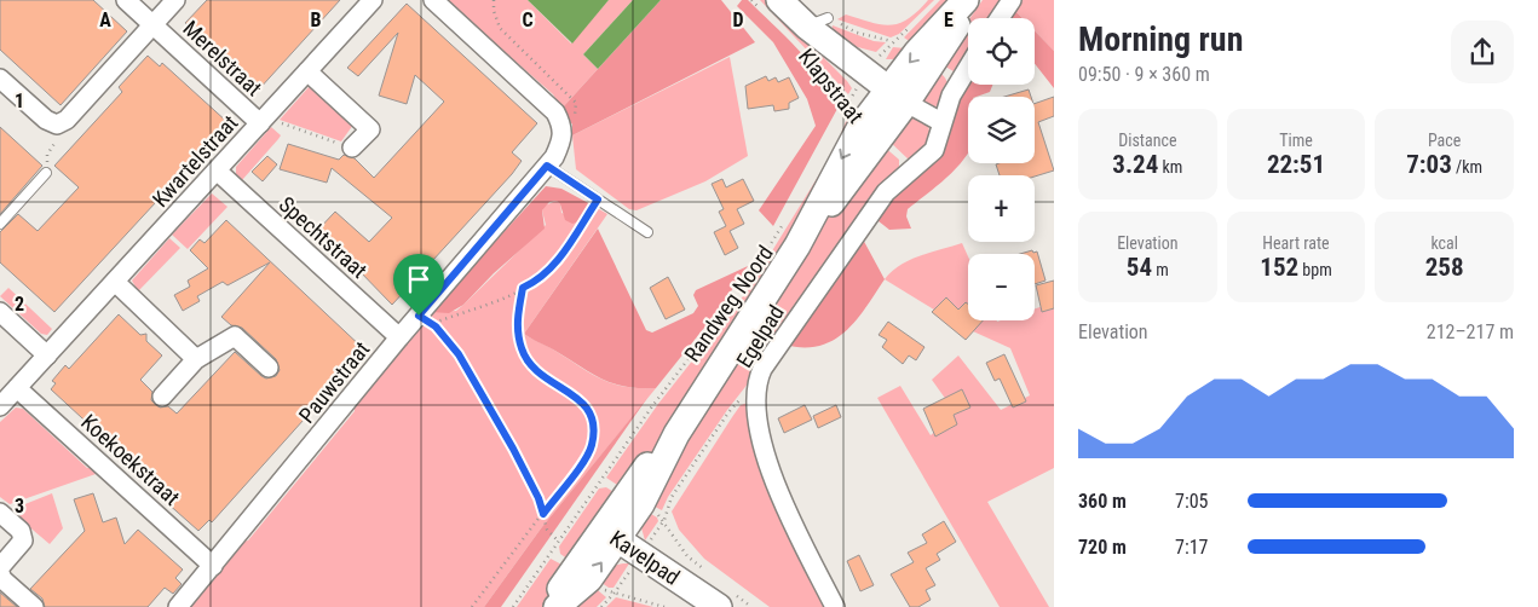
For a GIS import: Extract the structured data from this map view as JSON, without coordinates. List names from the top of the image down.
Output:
{
  "streets": {
    "main road": ["Klapstraat", "Randweg Noord", "Kavelpad"],
    "street": [
      "Merelstraat",
      "Kwartelstraat",
      "Spechtstraat",
      "Egelpad",
      "Pauwstraat",
      "Koekoekstraat"
    ]
  },
  "crossings": [
    ["Merelstraat", "Kwartelstraat"],
    ["Klapstraat", "Randweg Noord"],
    ["Kwartelstraat", "Spechtstraat"],
    ["Kwartelstraat", "Koekoekstraat"],
    ["Spechtstraat", "Pauwstraat"],
    ["Randweg Noord", "Kavelpad"],
    ["Pauwstraat", "Koekoekstraat"]
  ],
  "page": {
    "heading": ["Morning run", "09:50 · 9 × 360 m"],
    "map_buttons": ["+", "−"],
    "stats": [
      ["Distance", "3.24 km"],
      ["Time", "22:51"],
      ["Pace", "7:03 /km"],
      ["Elevation", "54 m"],
      ["Heart rate", "152 bpm"],
      ["kcal", "258"]
    ],
    "chart": ["Elevation", "212–217 m"],
    "list": [
      {
        "name": "360 m",
        "note": "7:05"
      },
      {
        "name": "720 m",
        "note": "7:17"
      }
    ]
  },
  "grid": {
    "columns": [
      "A",
      "B",
      "C",
      "D",
      "E"
    ],
    "rows": ["1", "2", "3"]
  }
}
